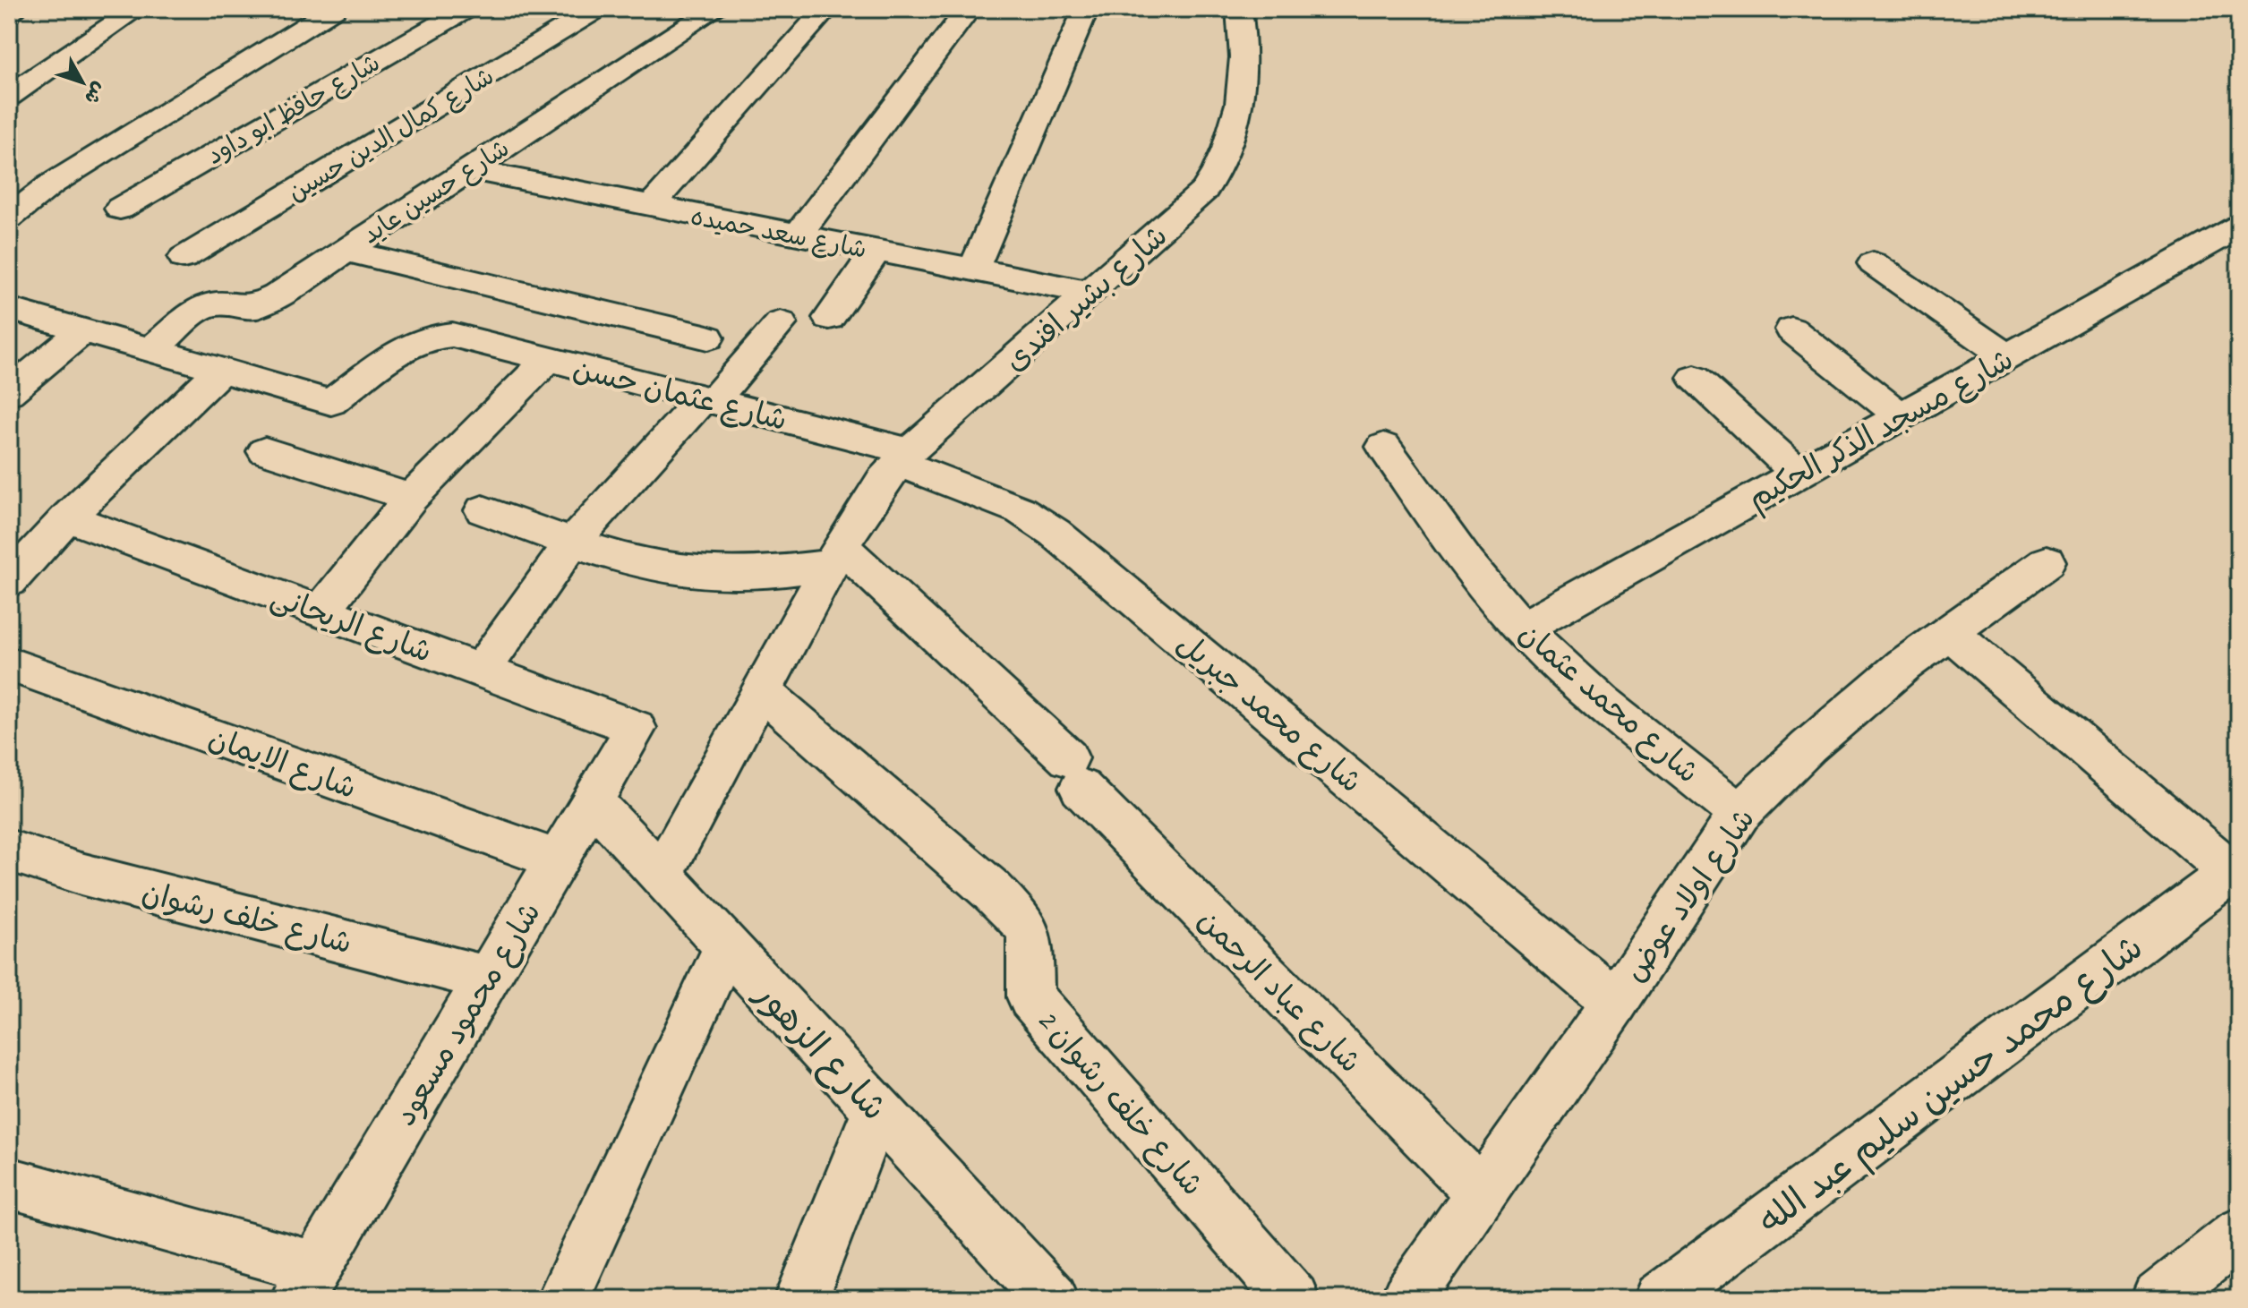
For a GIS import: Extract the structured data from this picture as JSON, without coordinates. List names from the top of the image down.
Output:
{
  "streets": {
    "street": [
      "شارع حافظ ابو داود",
      "شارع كمال الدين حسين",
      "شارع حسين عايد",
      "شارع سعد حميده",
      "شارع بشير افندى",
      "شارع عثمان حسن",
      "شارع مسجد الذكر الحكيم",
      "شارع الريحانى",
      "شارع محمد عثمان",
      "شارع محمد جبريل",
      "شارع الايمان",
      "شارع اولاد عوض",
      "شارع خلف رشوان",
      "شارع عباد الرحمن",
      "شارع محمود مسعود",
      "شارع الزهور",
      "شارع محمد حسين سليم عبد الله",
      "شارع خلف رشوان 2"
    ]
  },
  "crossings": [
    ["شارع حسين عايد", "شارع سعد حميده"],
    ["شارع سعد حميده", "شارع بشير افندى"],
    ["شارع بشير افندى", "شارع عثمان حسن"],
    ["شارع بشير افندى", "شارع محمد جبريل"],
    ["شارع بشير افندى", "شارع عباد الرحمن"],
    ["شارع بشير افندى", "شارع الزهور"],
    ["شارع بشير افندى", "شارع خلف رشوان 2"],
    ["شارع عثمان حسن", "شارع محمد جبريل"],
    ["شارع مسجد الذكر الحكيم", "شارع محمد عثمان"],
    ["شارع الريحانى", "شارع محمود مسعود"],
    ["شارع محمد عثمان", "شارع اولاد عوض"],
    ["شارع محمد جبريل", "شارع اولاد عوض"],
    ["شارع الايمان", "شارع محمود مسعود"],
    ["شارع اولاد عوض", "شارع عباد الرحمن"],
    ["شارع خلف رشوان", "شارع محمود مسعود"],
    ["شارع محمود مسعود", "شارع الزهور"]
  ],
  "north": "bottom right"
}
